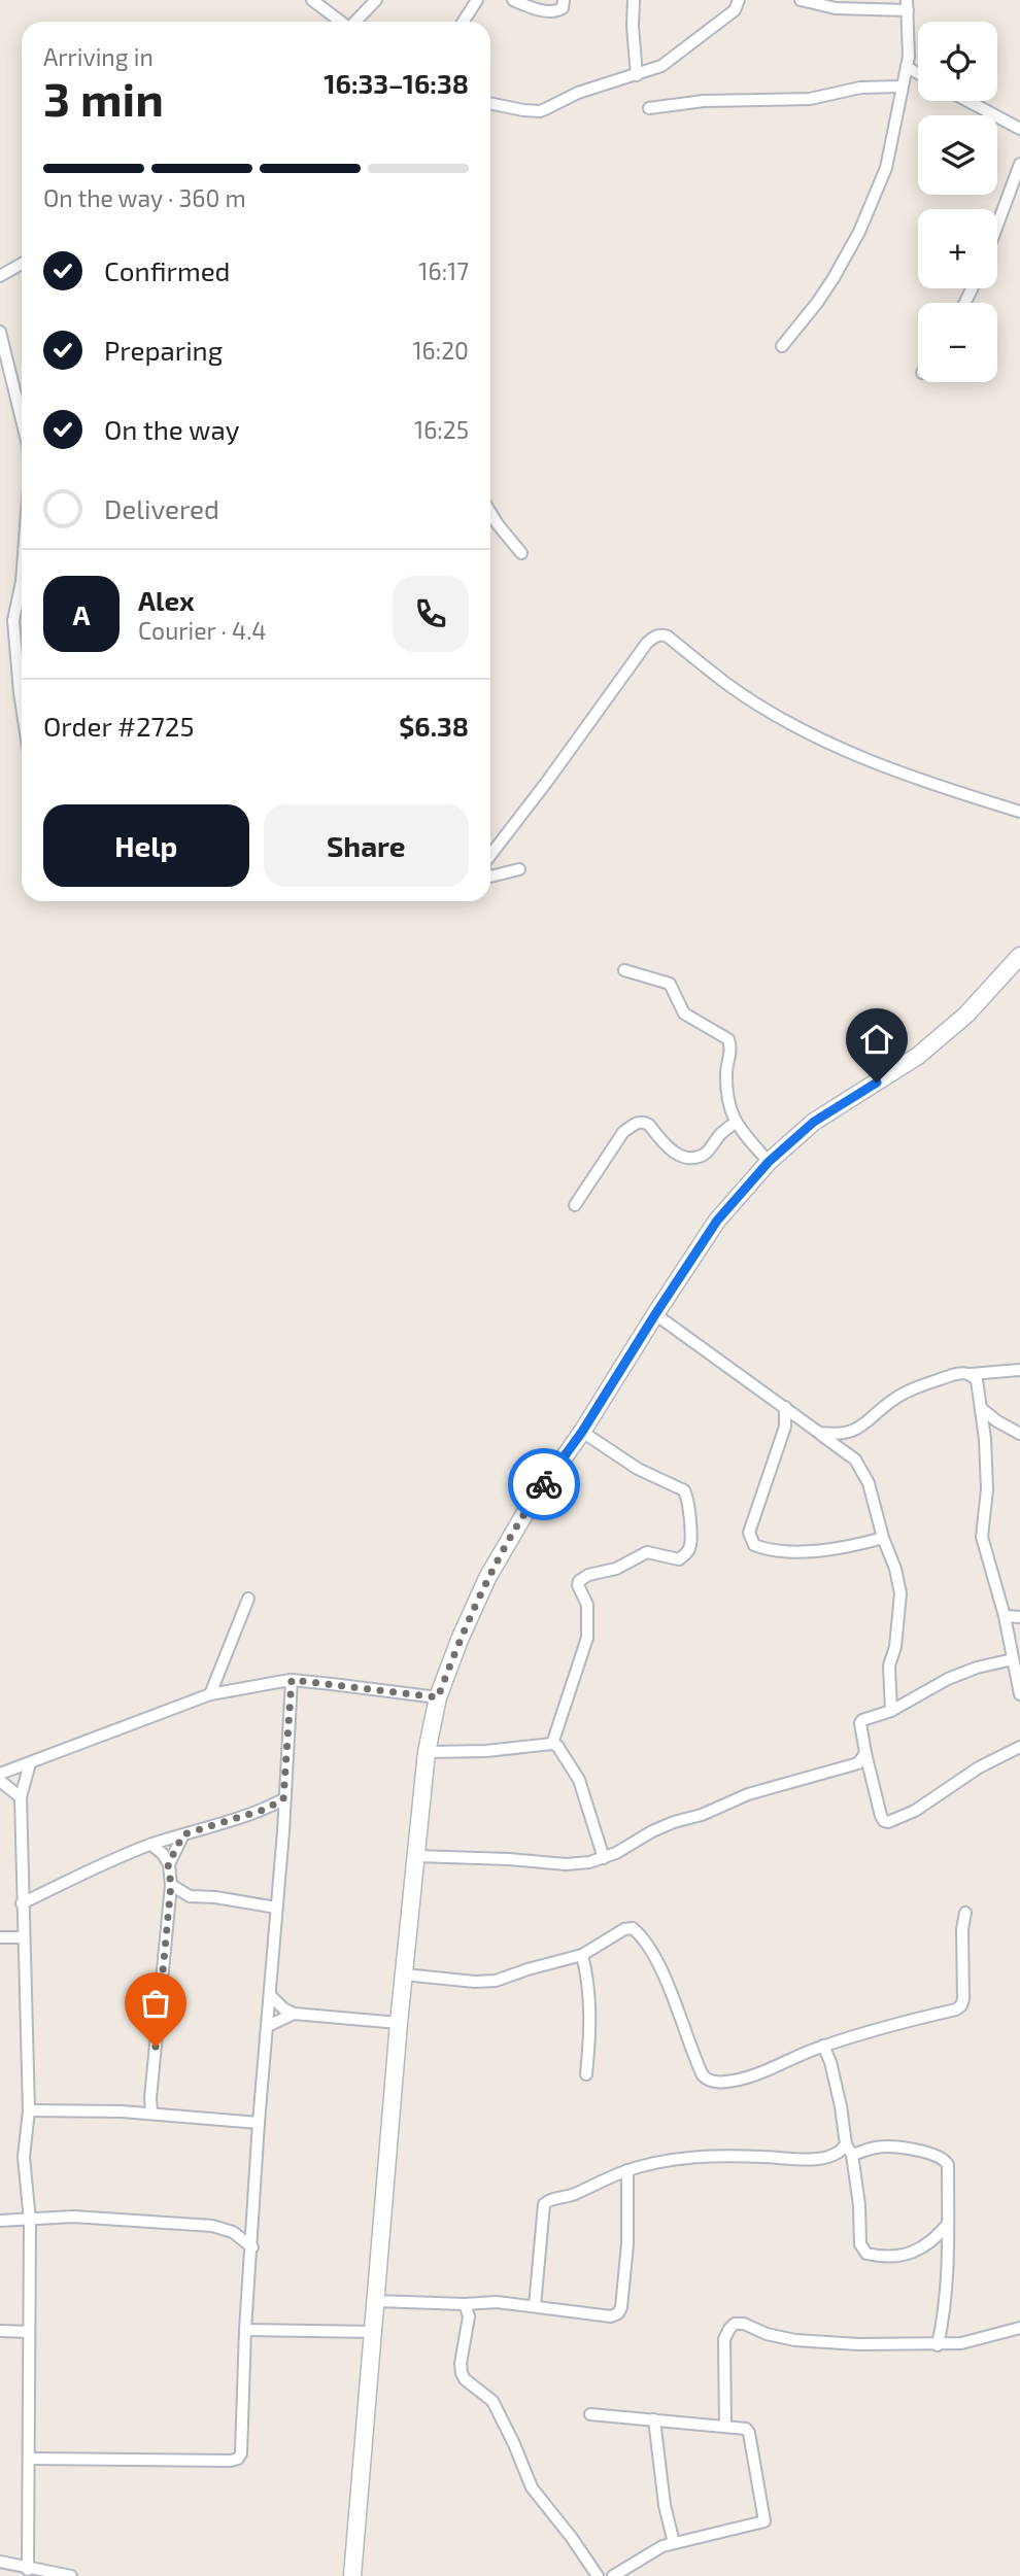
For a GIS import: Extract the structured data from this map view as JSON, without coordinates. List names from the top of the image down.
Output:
{
  "page": {
    "map_buttons": ["+", "−"],
    "heading": ["3 min", "Arriving in", "16:33–16:38"],
    "panel": [
      "Alex",
      "Courier · 4.4",
      "Order #2725",
      "$6.38"
    ],
    "bar": "On the way · 360 m",
    "list": [
      ["Confirmed", "16:17"],
      ["Preparing", "16:20"],
      ["On the way", "16:25"],
      "Delivered"
    ],
    "round": "A",
    "buttons": ["Help", "Share"]
  }
}
